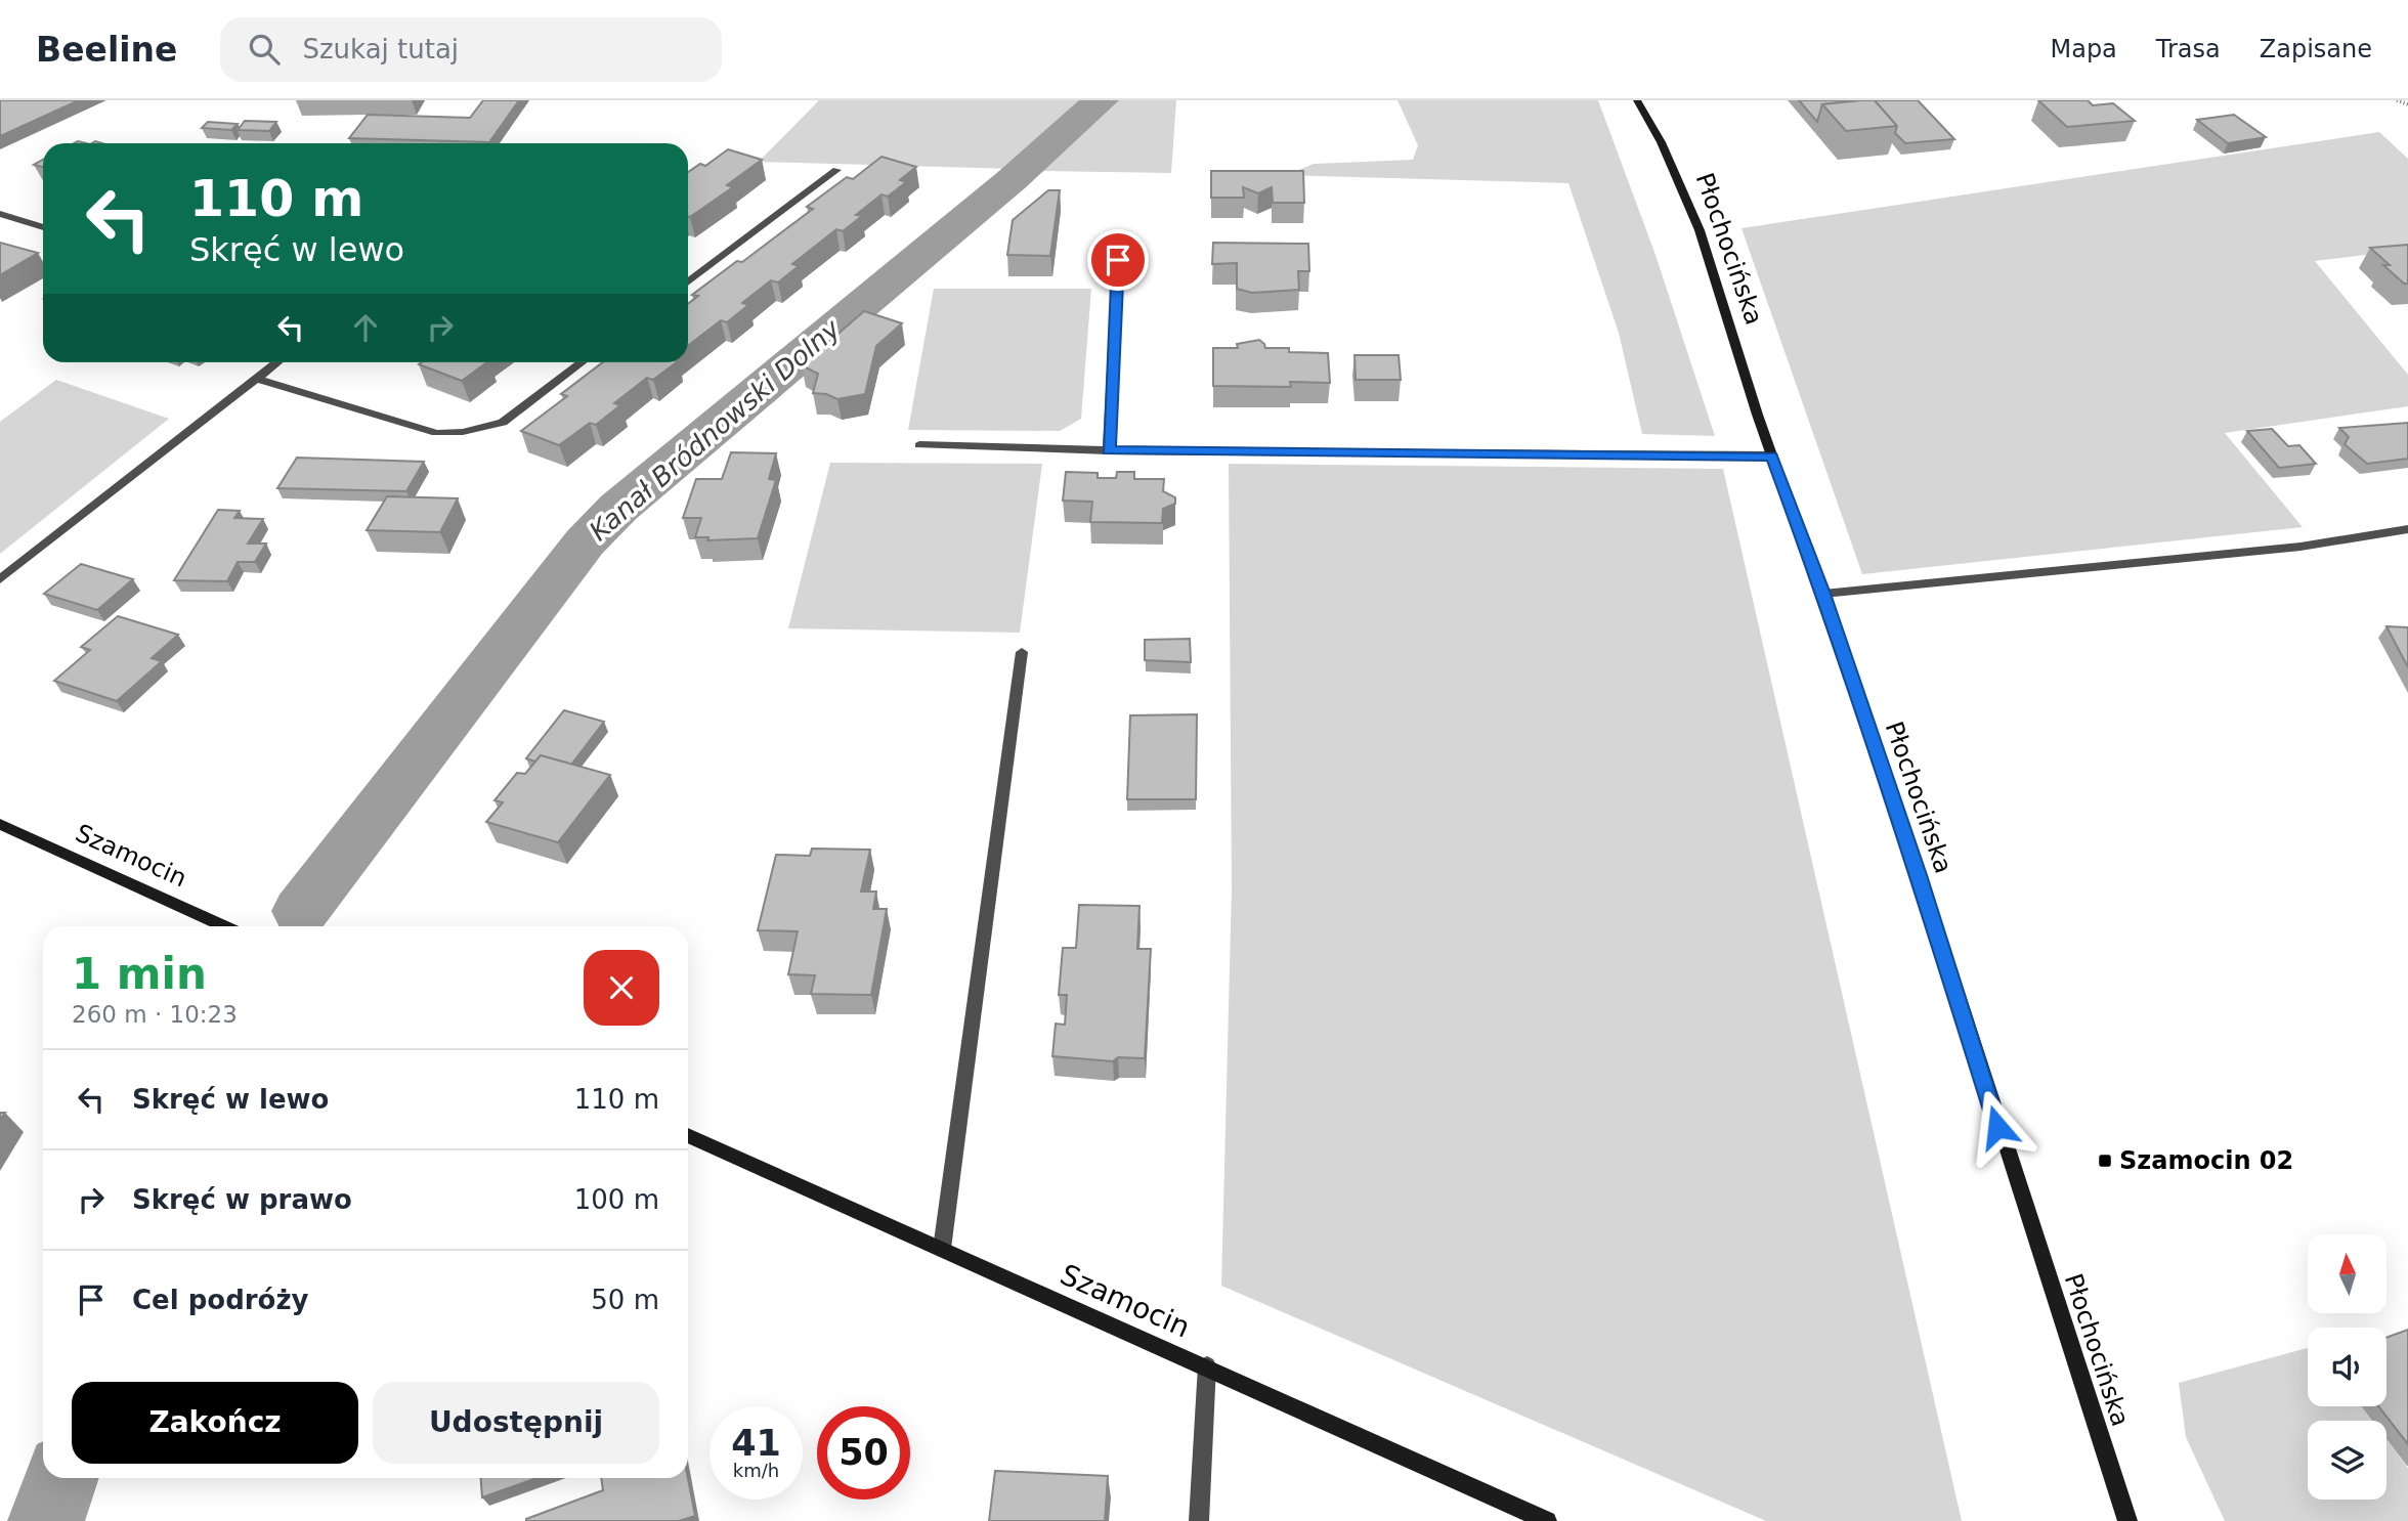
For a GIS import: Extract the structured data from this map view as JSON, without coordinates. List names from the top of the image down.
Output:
{
  "streets": {
    "main road": ["Płochocińska", "Szamocin"]
  },
  "water": ["Kanał Bródnowski Dolny"],
  "places": {
    "transit": ["Szamocin 02"]
  },
  "north": "top",
  "page": {
    "header": "Beeline",
    "search": "Szukaj tutaj",
    "nav": ["Mapa", "Trasa", "Zapisane"],
    "turn": ["110 m", "Skręć w lewo"],
    "heading": ["1 min", "260 m · 10:23"],
    "list": [
      {
        "name": "Skręć w lewo",
        "value": "110 m"
      },
      {
        "name": "Skręć w prawo",
        "value": "100 m"
      },
      {
        "name": "Cel podróży",
        "value": "50 m"
      }
    ],
    "buttons": ["Zakończ", "Udostępnij"],
    "speed": "41 km/h",
    "limit": "50"
  }
}
